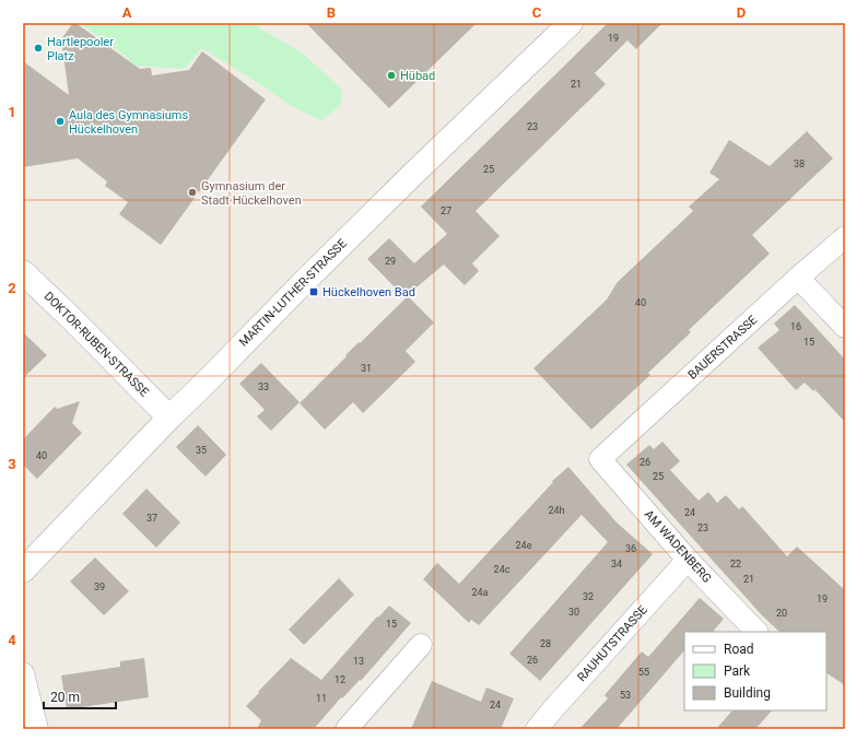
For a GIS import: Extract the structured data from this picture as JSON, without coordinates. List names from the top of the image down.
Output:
{
  "streets": {
    "street": [
      "MARTIN-LUTHER-STRASSE",
      "DOKTOR-RUBEN-STRASSE",
      "BAUERSTRASSE",
      "AM WADENBERG",
      "RAUHUTSTRASSE"
    ]
  },
  "crossings": [
    ["MARTIN-LUTHER-STRASSE", "DOKTOR-RUBEN-STRASSE"],
    ["BAUERSTRASSE", "AM WADENBERG"],
    ["AM WADENBERG", "RAUHUTSTRASSE"]
  ],
  "places": {
    "other": [
      "Hartlepooler Platz",
      "Hübad",
      "Aula des Gymnasiums Hückelhoven",
      "Gymnasium der Stadt Hückelhoven"
    ],
    "transit": ["Hückelhoven Bad"]
  },
  "house_numbers": [
    "19",
    "21",
    "23",
    "38",
    "25",
    "27",
    "29",
    "40",
    "16",
    "15",
    "31",
    "33",
    "35",
    "40",
    "26",
    "25",
    "24h",
    "24",
    "37",
    "23",
    "24e",
    "36",
    "34",
    "22",
    "24c",
    "21",
    "39",
    "24a",
    "32",
    "19",
    "30",
    "20",
    "15",
    "28",
    "26",
    "13",
    "55",
    "12",
    "53",
    "11",
    "24"
  ],
  "legend": ["Road", "Park", "Building"],
  "scale_bar": "20 m",
  "grid": {
    "columns": [
      "A",
      "B",
      "C",
      "D"
    ],
    "rows": [
      "1",
      "2",
      "3",
      "4"
    ]
  }
}
